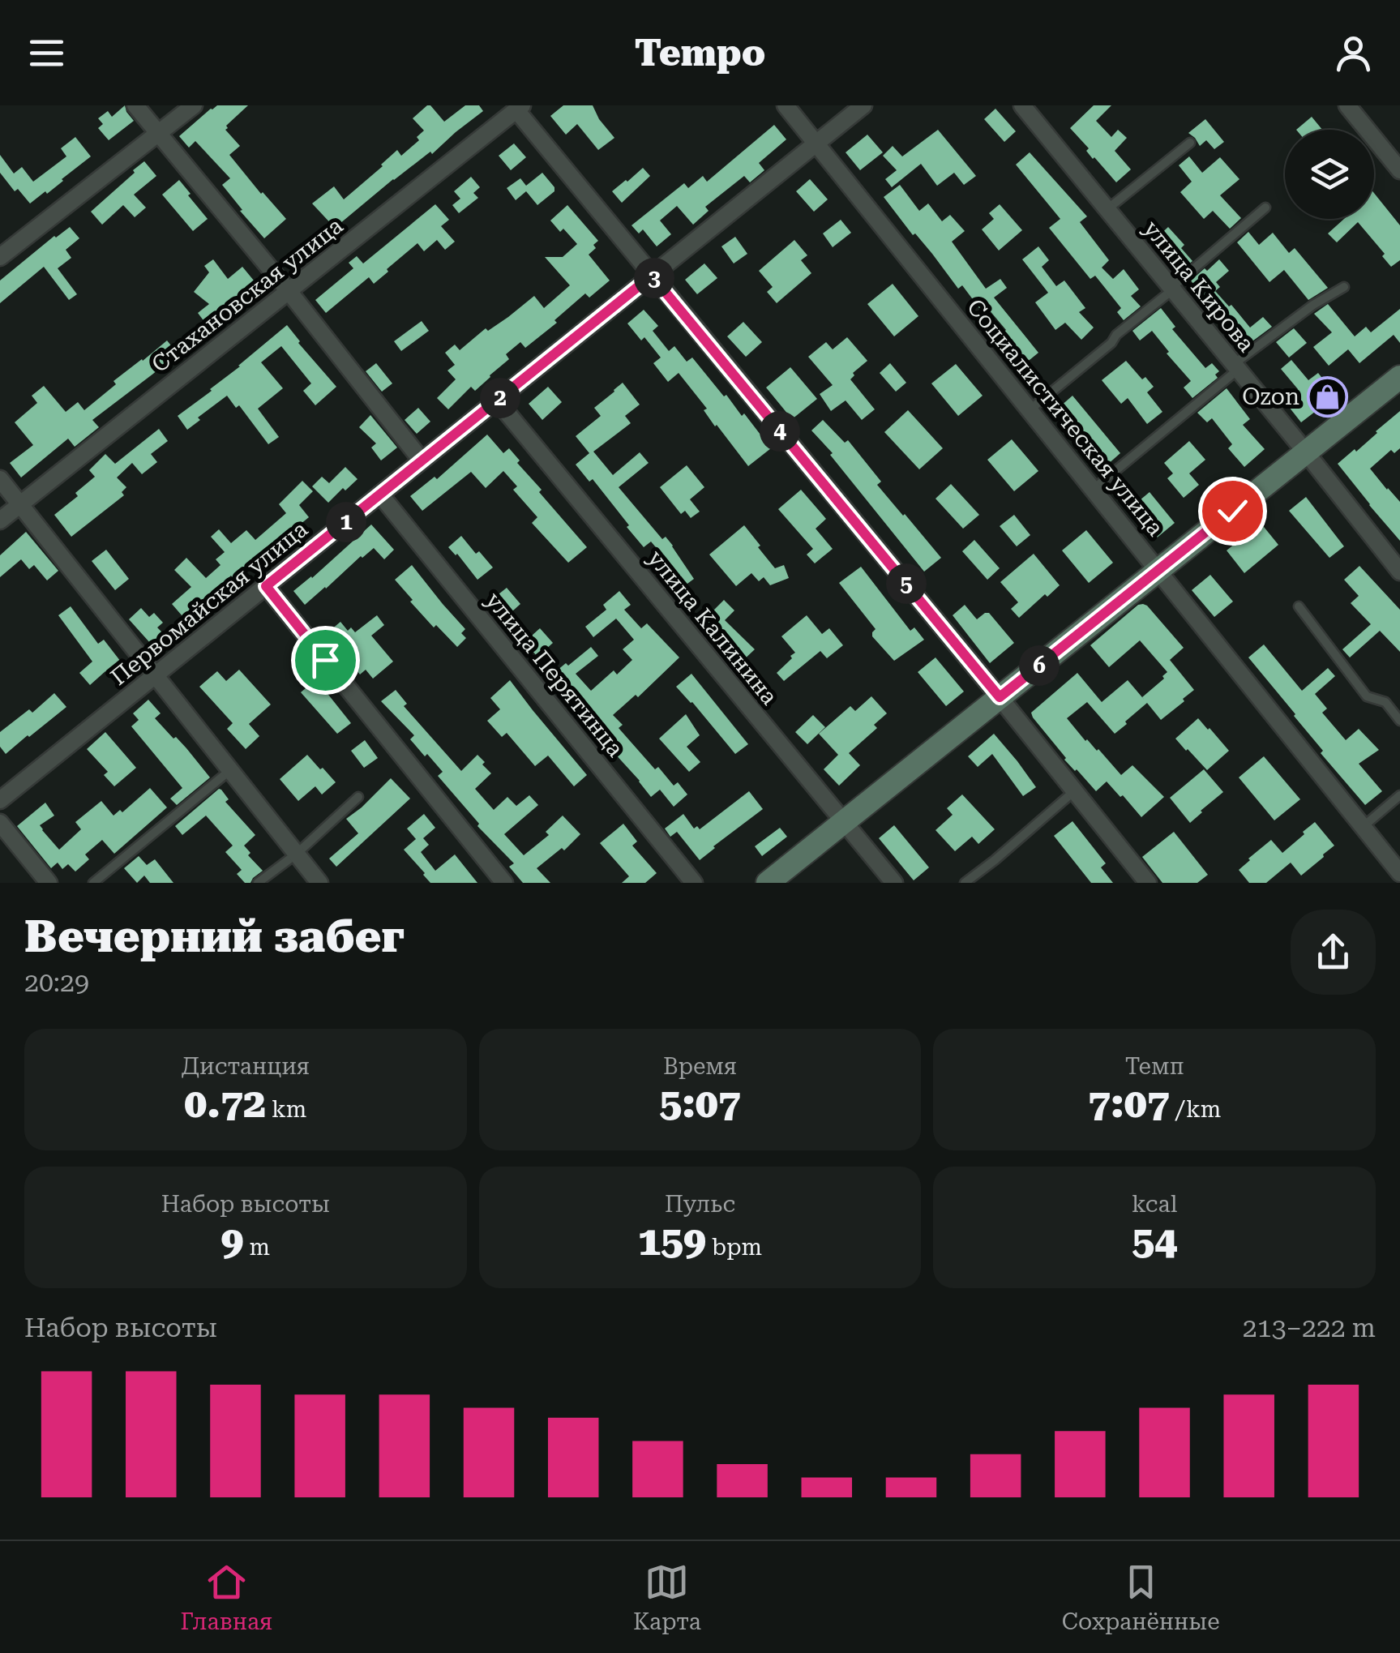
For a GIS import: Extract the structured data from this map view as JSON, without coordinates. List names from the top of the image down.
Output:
{
  "streets": {
    "street": [
      "улица Кирова",
      "Стахановская улица",
      "Социалистическая улица",
      "Первомайская улица",
      "улица Калинина",
      "улица Перятинца"
    ]
  },
  "crossings": [
    ["Социалистическая улица", "Первомайская улица"],
    ["Первомайская улица", "улица Калинина"],
    ["Первомайская улица", "улица Перятинца"]
  ],
  "places": {
    "shop": ["Ozon"]
  },
  "page": {
    "header": "Tempo",
    "pins": [
      "3",
      "2",
      "4",
      "1",
      "5",
      "6"
    ],
    "heading": ["Вечерний забег", "20:29"],
    "stats": [
      ["Дистанция", "0.72 km"],
      ["Время", "5:07"],
      ["Темп", "7:07 /km"],
      ["Набор высоты", "9 m"],
      ["Пульс", "159 bpm"],
      ["kcal", "54"]
    ],
    "chart": ["Набор высоты", "213–222 m"],
    "tabs": ["Главная", "Карта", "Сохранённые"]
  }
}
